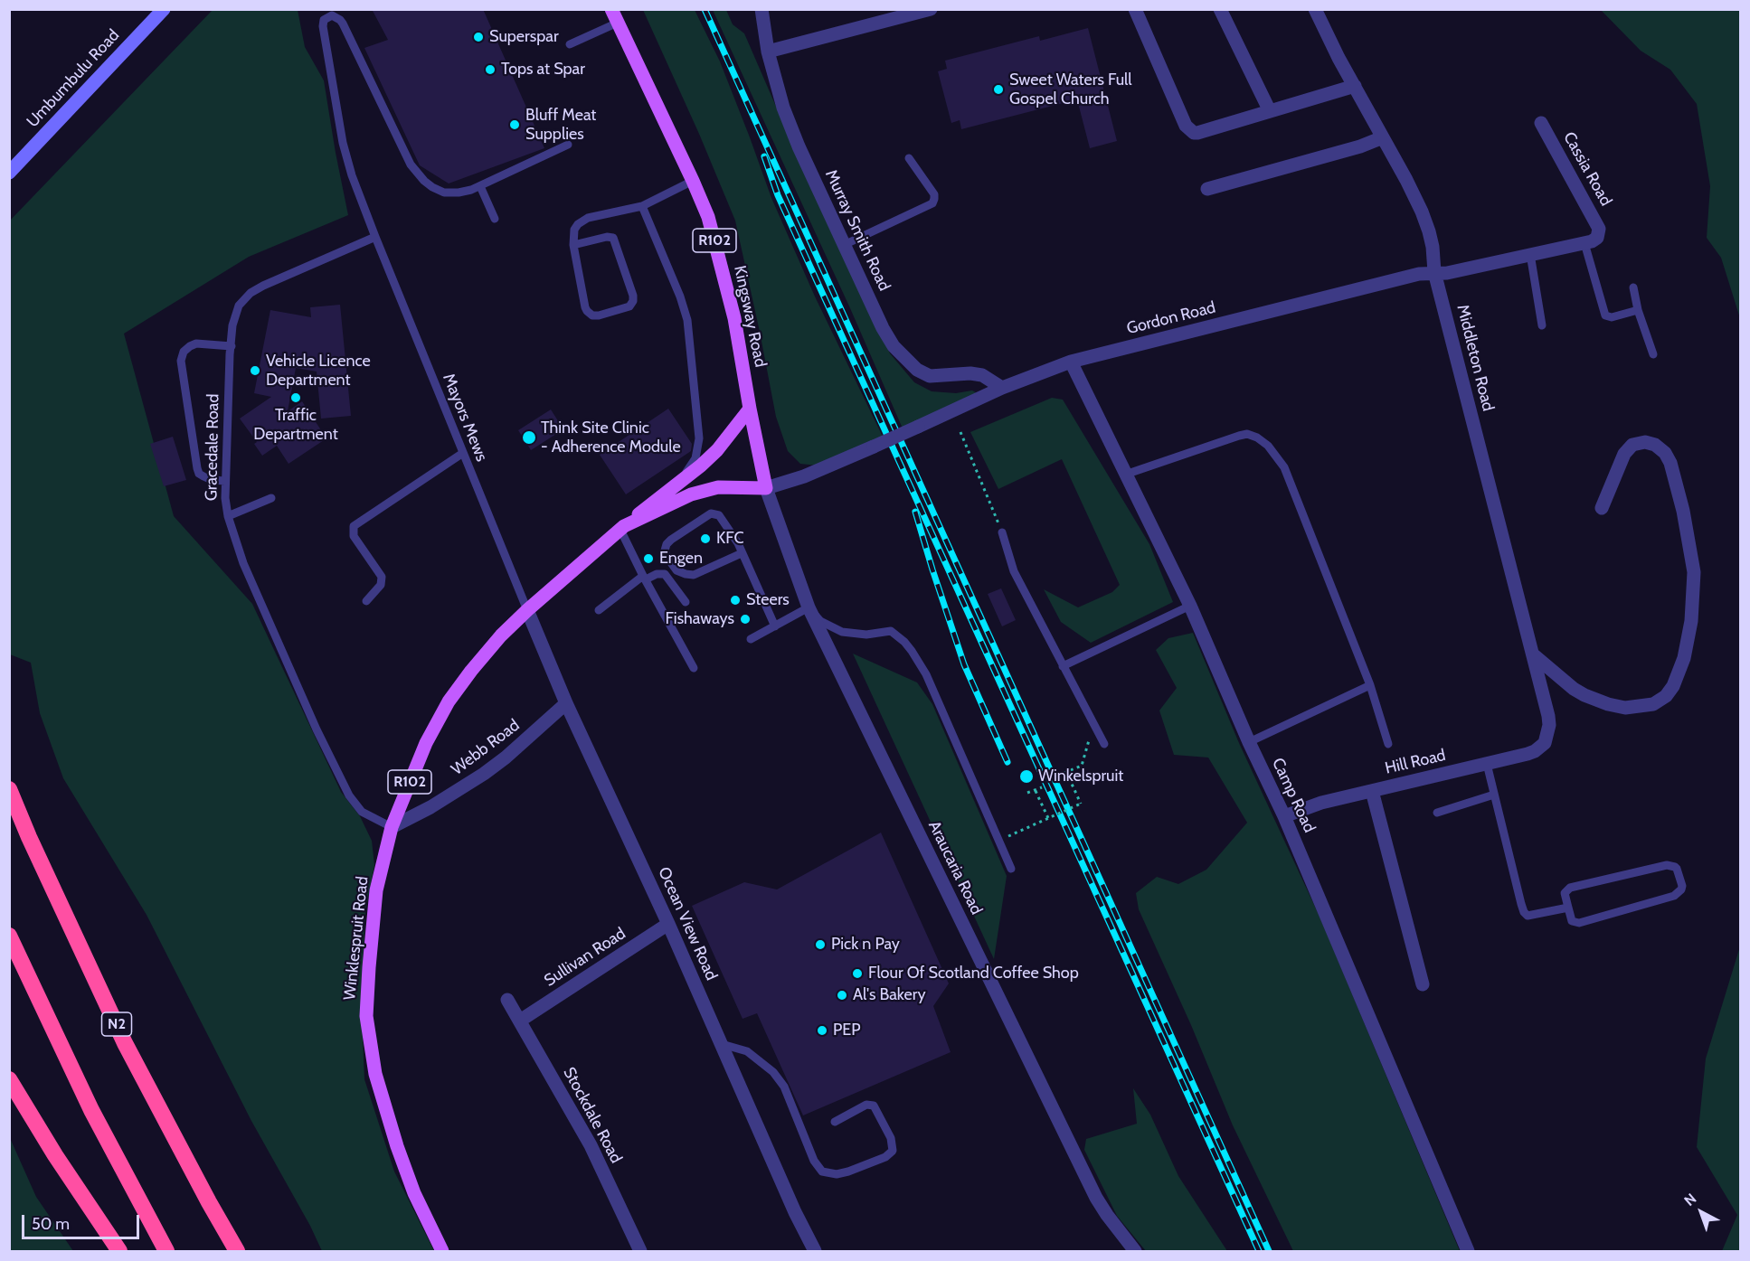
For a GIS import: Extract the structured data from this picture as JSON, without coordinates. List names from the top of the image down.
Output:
{
  "streets": {
    "highway": ["N2"],
    "main road": [
      "Umbumbulu Road",
      "R102",
      "Kingsway Road",
      "Winklespruit Road"
    ],
    "street": [
      "Cassia Road",
      "Murray Smith Road",
      "Gordon Road",
      "Middleton Road",
      "Webb Road",
      "Hill Road",
      "Camp Road",
      "Araucaria Road",
      "Ocean View Road",
      "Sullivan Road",
      "Stockdale Road"
    ],
    "lane": ["Mayors Mews", "Gracedale Road"]
  },
  "crossings": [
    ["Cassia Road", "Gordon Road"],
    ["Murray Smith Road", "Gordon Road"],
    ["Kingsway Road", "Gordon Road"],
    ["Kingsway Road", "Araucaria Road"],
    ["Kingsway Road", "Winklespruit Road"],
    ["Gordon Road", "Middleton Road"],
    ["Gordon Road", "Camp Road"],
    ["Gordon Road", "Araucaria Road"],
    ["Gordon Road", "Winklespruit Road"],
    ["Middleton Road", "Hill Road"],
    ["Mayors Mews", "Gracedale Road"],
    ["Mayors Mews", "Ocean View Road"],
    ["Mayors Mews", "Winklespruit Road"],
    ["Gracedale Road", "Webb Road"],
    ["Gracedale Road", "Winklespruit Road"],
    ["Webb Road", "Ocean View Road"],
    ["Webb Road", "Winklespruit Road"],
    ["Hill Road", "Camp Road"],
    ["Araucaria Road", "Winklespruit Road"],
    ["Ocean View Road", "Winklespruit Road"],
    ["Ocean View Road", "Sullivan Road"],
    ["Sullivan Road", "Stockdale Road"]
  ],
  "places": [
    "Superspar",
    "Tops at Spar",
    "Sweet Waters Full Gospel Church",
    "Bluff Meat Supplies",
    "Vehicle Licence Department",
    "Traffic Department",
    "Think Site Clinic - Adherence Module",
    "KFC",
    "Engen",
    "Steers",
    "Fishaways",
    "Winkelspruit",
    "Pick n Pay",
    "Flour Of Scotland Coffee Shop",
    "Al's Bakery",
    "PEP"
  ],
  "scale_bar": "50 m",
  "north": "top left"
}
